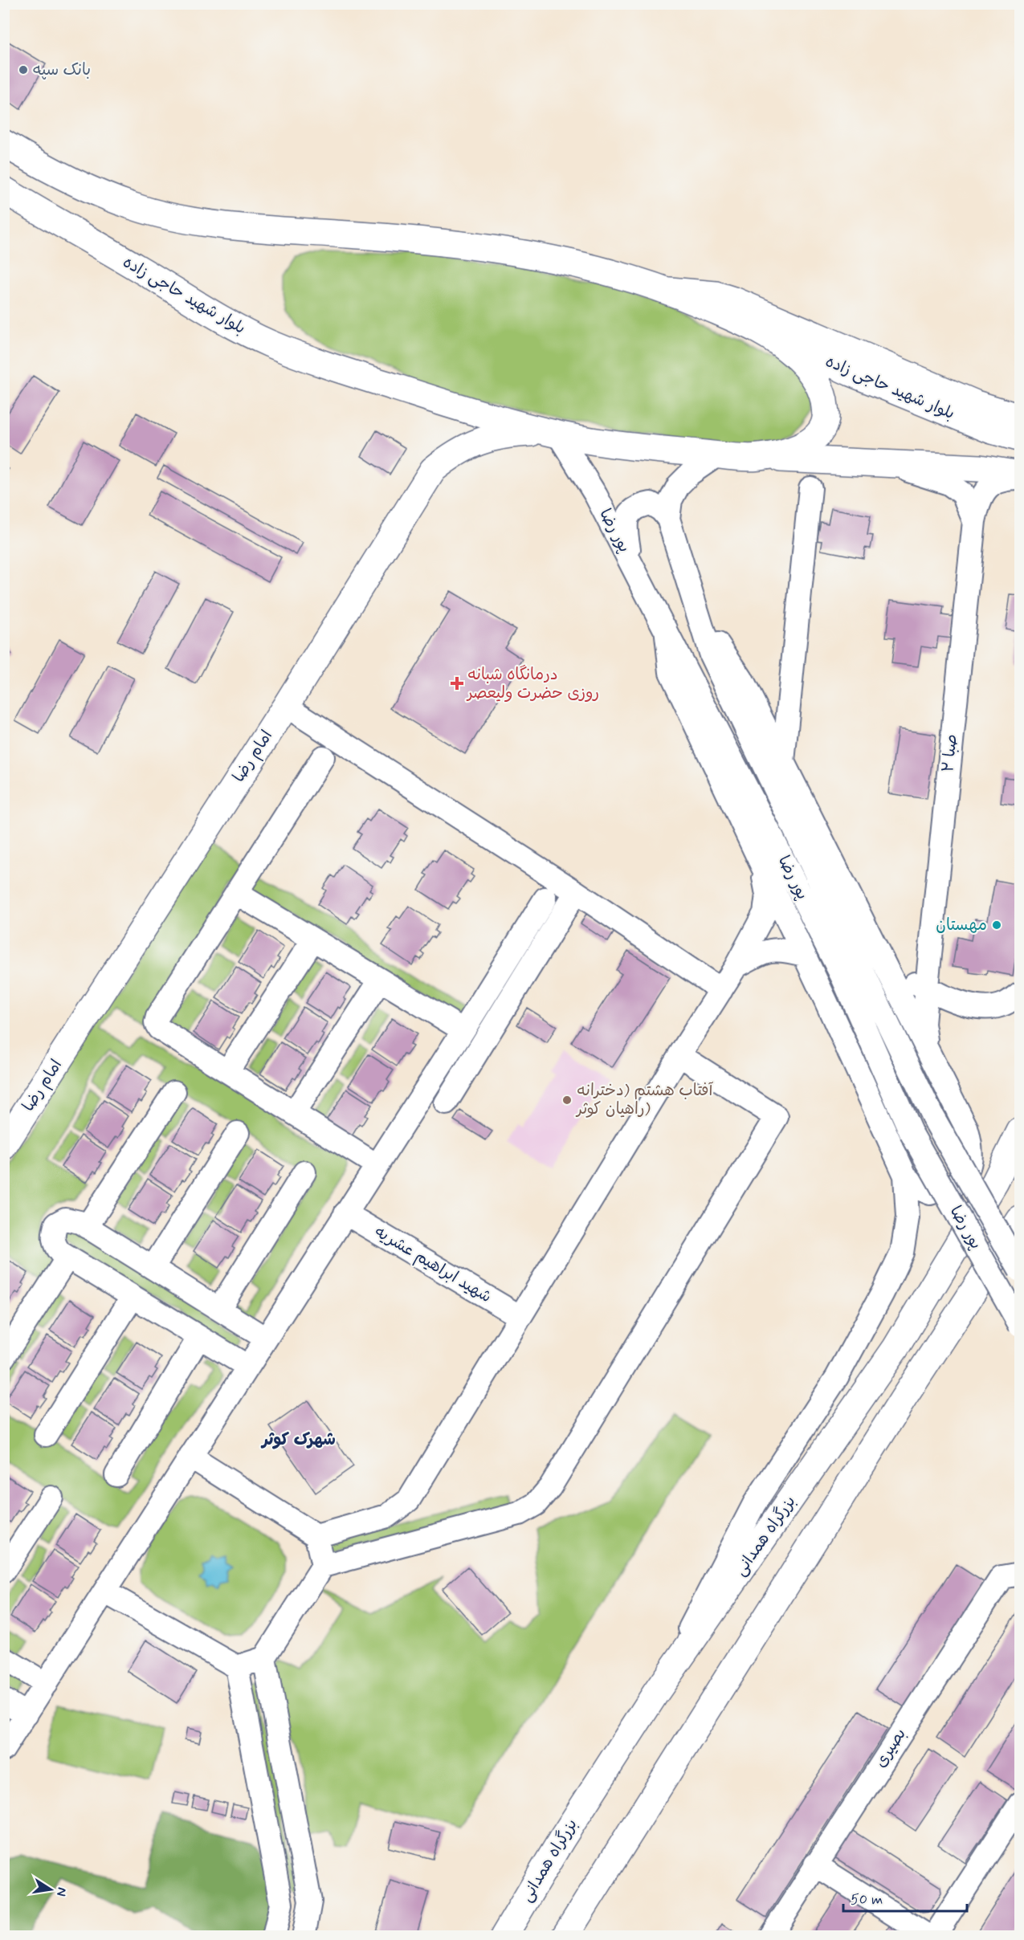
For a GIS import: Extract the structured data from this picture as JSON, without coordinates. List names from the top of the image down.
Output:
{
  "streets": {
    "main road": ["بلوار شهید حاجی زاده", "امام رضا", "بزرگراه همدانی"],
    "street": [
      "پور رضا",
      "صبا ۲",
      "شهید ابراهیم عشریه",
      "بصیری"
    ]
  },
  "crossings": [
    ["بلوار شهید حاجی زاده", "پور رضا"],
    ["بلوار شهید حاجی زاده", "امام رضا"],
    ["پور رضا", "امام رضا"]
  ],
  "districts": ["شهرک کوثر"],
  "places": {
    "other": ["بانک سپه", "مهستان", "آفتاب هشتم (دخترانه راهیان کوثر)"],
    "health": ["درمانگاه شبانه روزی حضرت ولیعصر"]
  },
  "scale_bar": "50 m",
  "north": "right"
}
